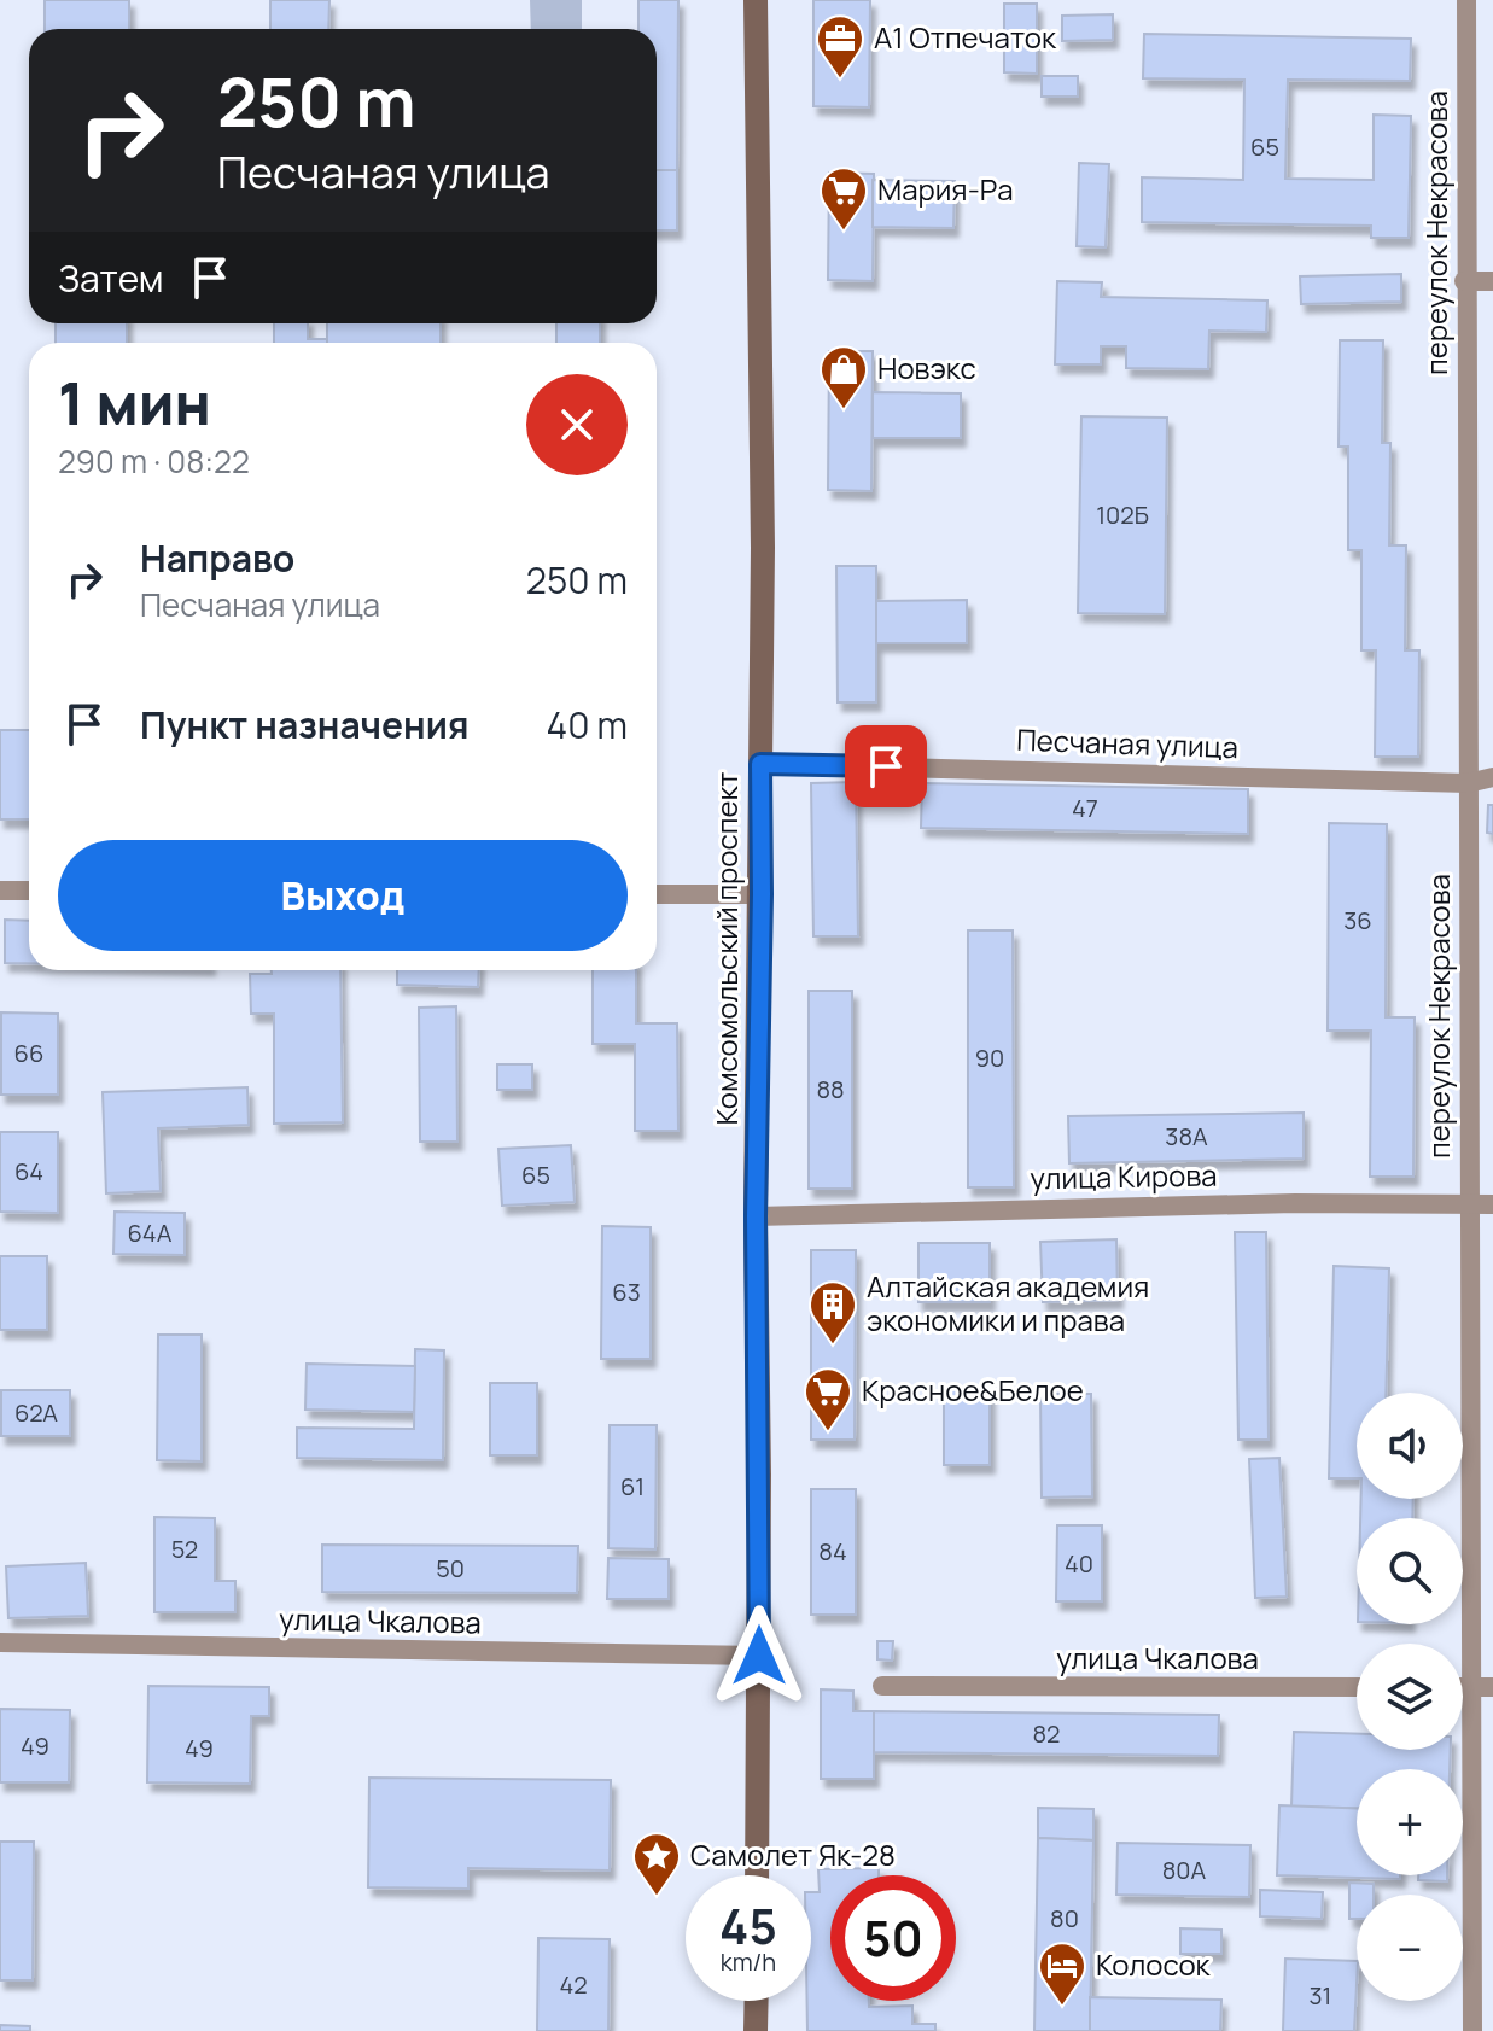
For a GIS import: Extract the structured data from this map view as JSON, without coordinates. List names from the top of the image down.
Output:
{
  "streets": {
    "main road": ["Комсомольский проспект"],
    "street": [
      "переулок Некрасова",
      "Песчаная улица",
      "улица Кирова",
      "улица Чкалова"
    ]
  },
  "crossings": [
    ["переулок Некрасова", "Песчаная улица"],
    ["переулок Некрасова", "улица Кирова"],
    ["Песчаная улица", "Комсомольский проспект"],
    ["Комсомольский проспект", "улица Кирова"],
    ["Комсомольский проспект", "улица Чкалова"]
  ],
  "places": {
    "office": ["А1 Отпечаток"],
    "supermarket": ["Мария-Ра", "Красное&Белое"],
    "shop": ["Новэкс"],
    "building": ["Алтайская академия экономики и права"],
    "place": ["Самолет Як-28"],
    "hotel": ["Колосок"]
  },
  "house_numbers": [
    "65",
    "102Б",
    "47",
    "36",
    "66",
    "90",
    "88",
    "38А",
    "64",
    "65",
    "64А",
    "63",
    "62А",
    "61",
    "52",
    "84",
    "40",
    "50",
    "82",
    "49",
    "49",
    "80А",
    "80",
    "42",
    "31"
  ],
  "page": {
    "turn": ["250 m", "Песчаная улица"],
    "then": "Затем",
    "heading": ["1 мин", "290 m · 08:22"],
    "list": [
      {
        "name": "Направо",
        "note": "Песчаная улица",
        "value": "250 m"
      },
      {
        "name": "Пункт назначения",
        "value": "40 m"
      }
    ],
    "buttons": "Выход",
    "map_buttons": ["+", "−"],
    "speed": "45 km/h",
    "limit": "50"
  }
}
